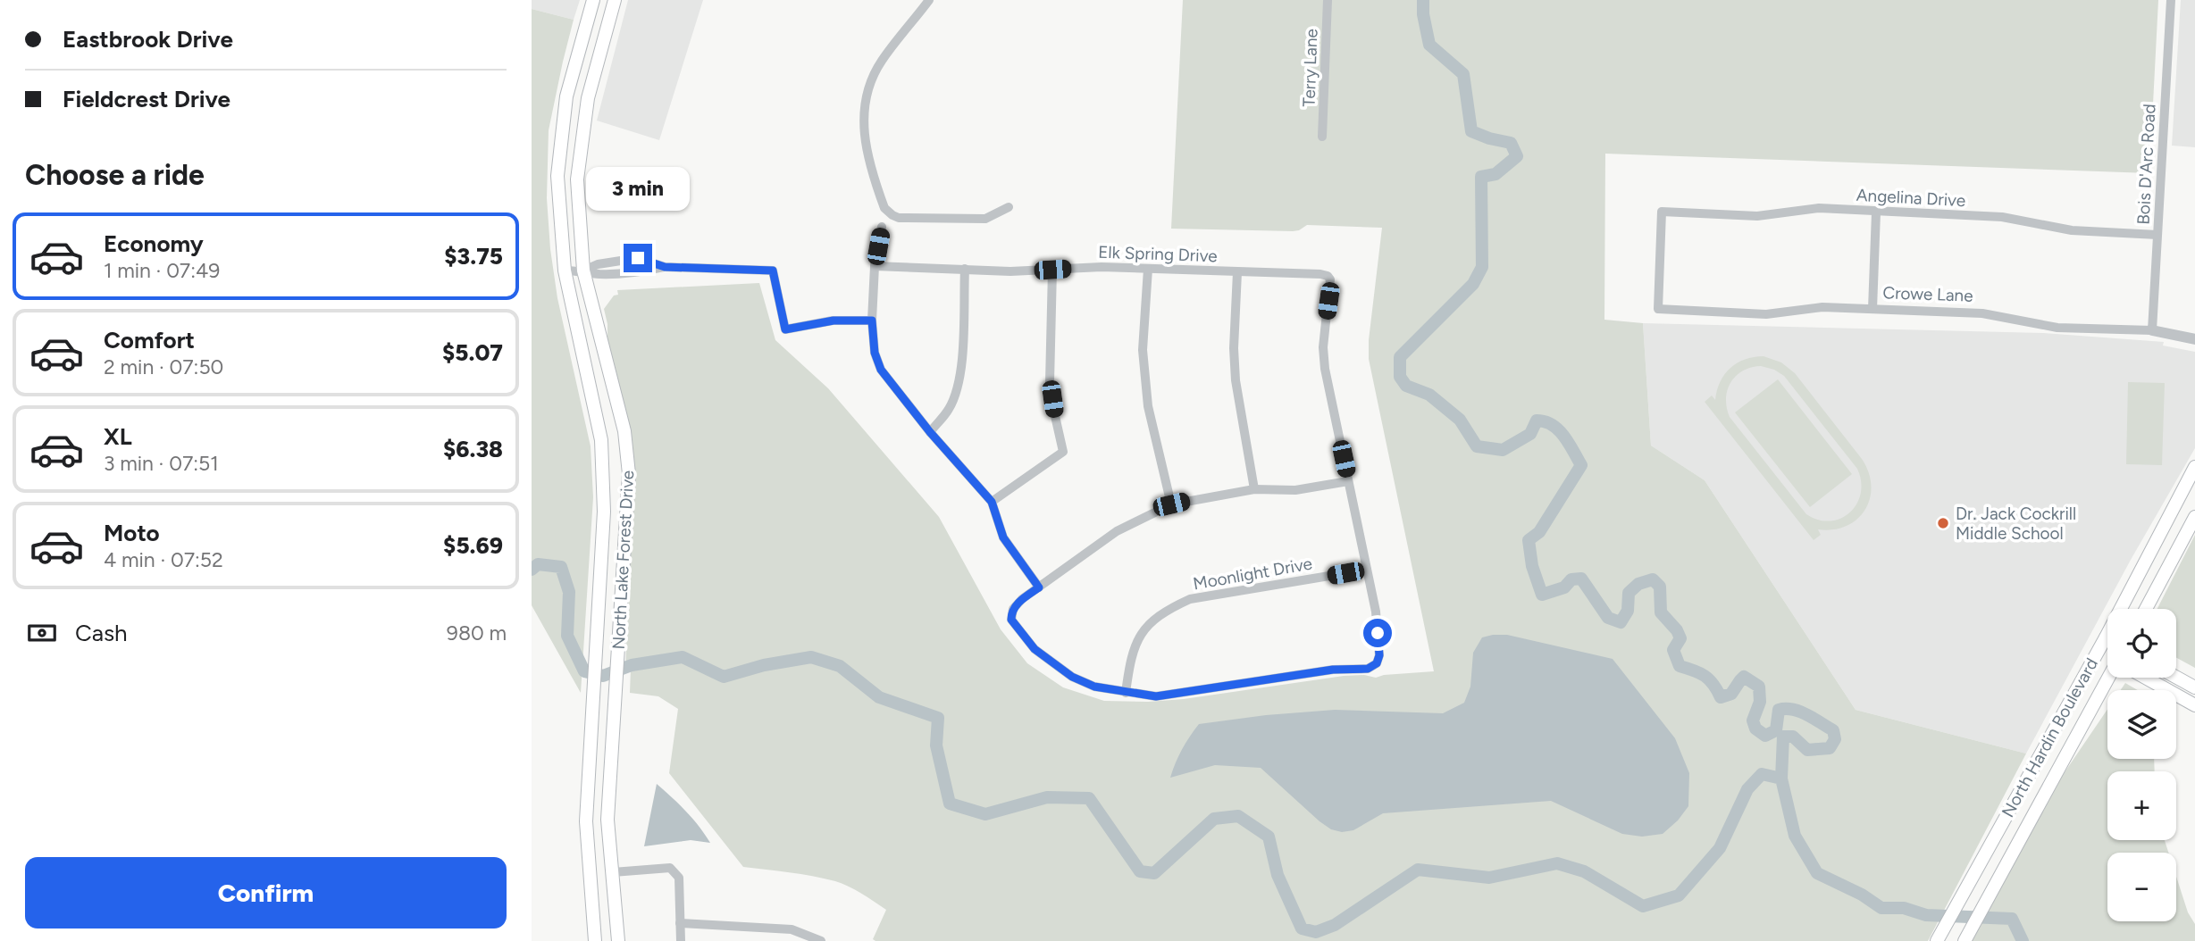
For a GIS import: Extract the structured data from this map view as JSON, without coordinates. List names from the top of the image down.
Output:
{
  "streets": {
    "main road": ["North Lake Forest Drive", "North Hardin Boulevard"],
    "street": [
      "Terry Lane",
      "Bois D'Arc Road",
      "Angelina Drive",
      "Elk Spring Drive",
      "Crowe Lane",
      "Moonlight Drive"
    ]
  },
  "crossings": [
    ["Bois D'Arc Road", "Angelina Drive"],
    ["Bois D'Arc Road", "Crowe Lane"],
    ["Angelina Drive", "Crowe Lane"]
  ],
  "places": ["Dr. Jack Cockrill Middle School"],
  "page": {
    "banner": ["Eastbrook Drive", "Fieldcrest Drive"],
    "heading": "Choose a ride",
    "bubble": "3 min",
    "list": [
      {
        "name": "Economy",
        "note": "1 min · 07:49",
        "value": "$3.75"
      },
      {
        "name": "Comfort",
        "note": "2 min · 07:50",
        "value": "$5.07"
      },
      {
        "name": "XL",
        "note": "3 min · 07:51",
        "value": "$6.38"
      },
      {
        "name": "Moto",
        "note": "4 min · 07:52",
        "value": "$5.69"
      }
    ],
    "pay": ["Cash", "980 m"],
    "map_buttons": ["+", "−"],
    "buttons": "Confirm"
  }
}
